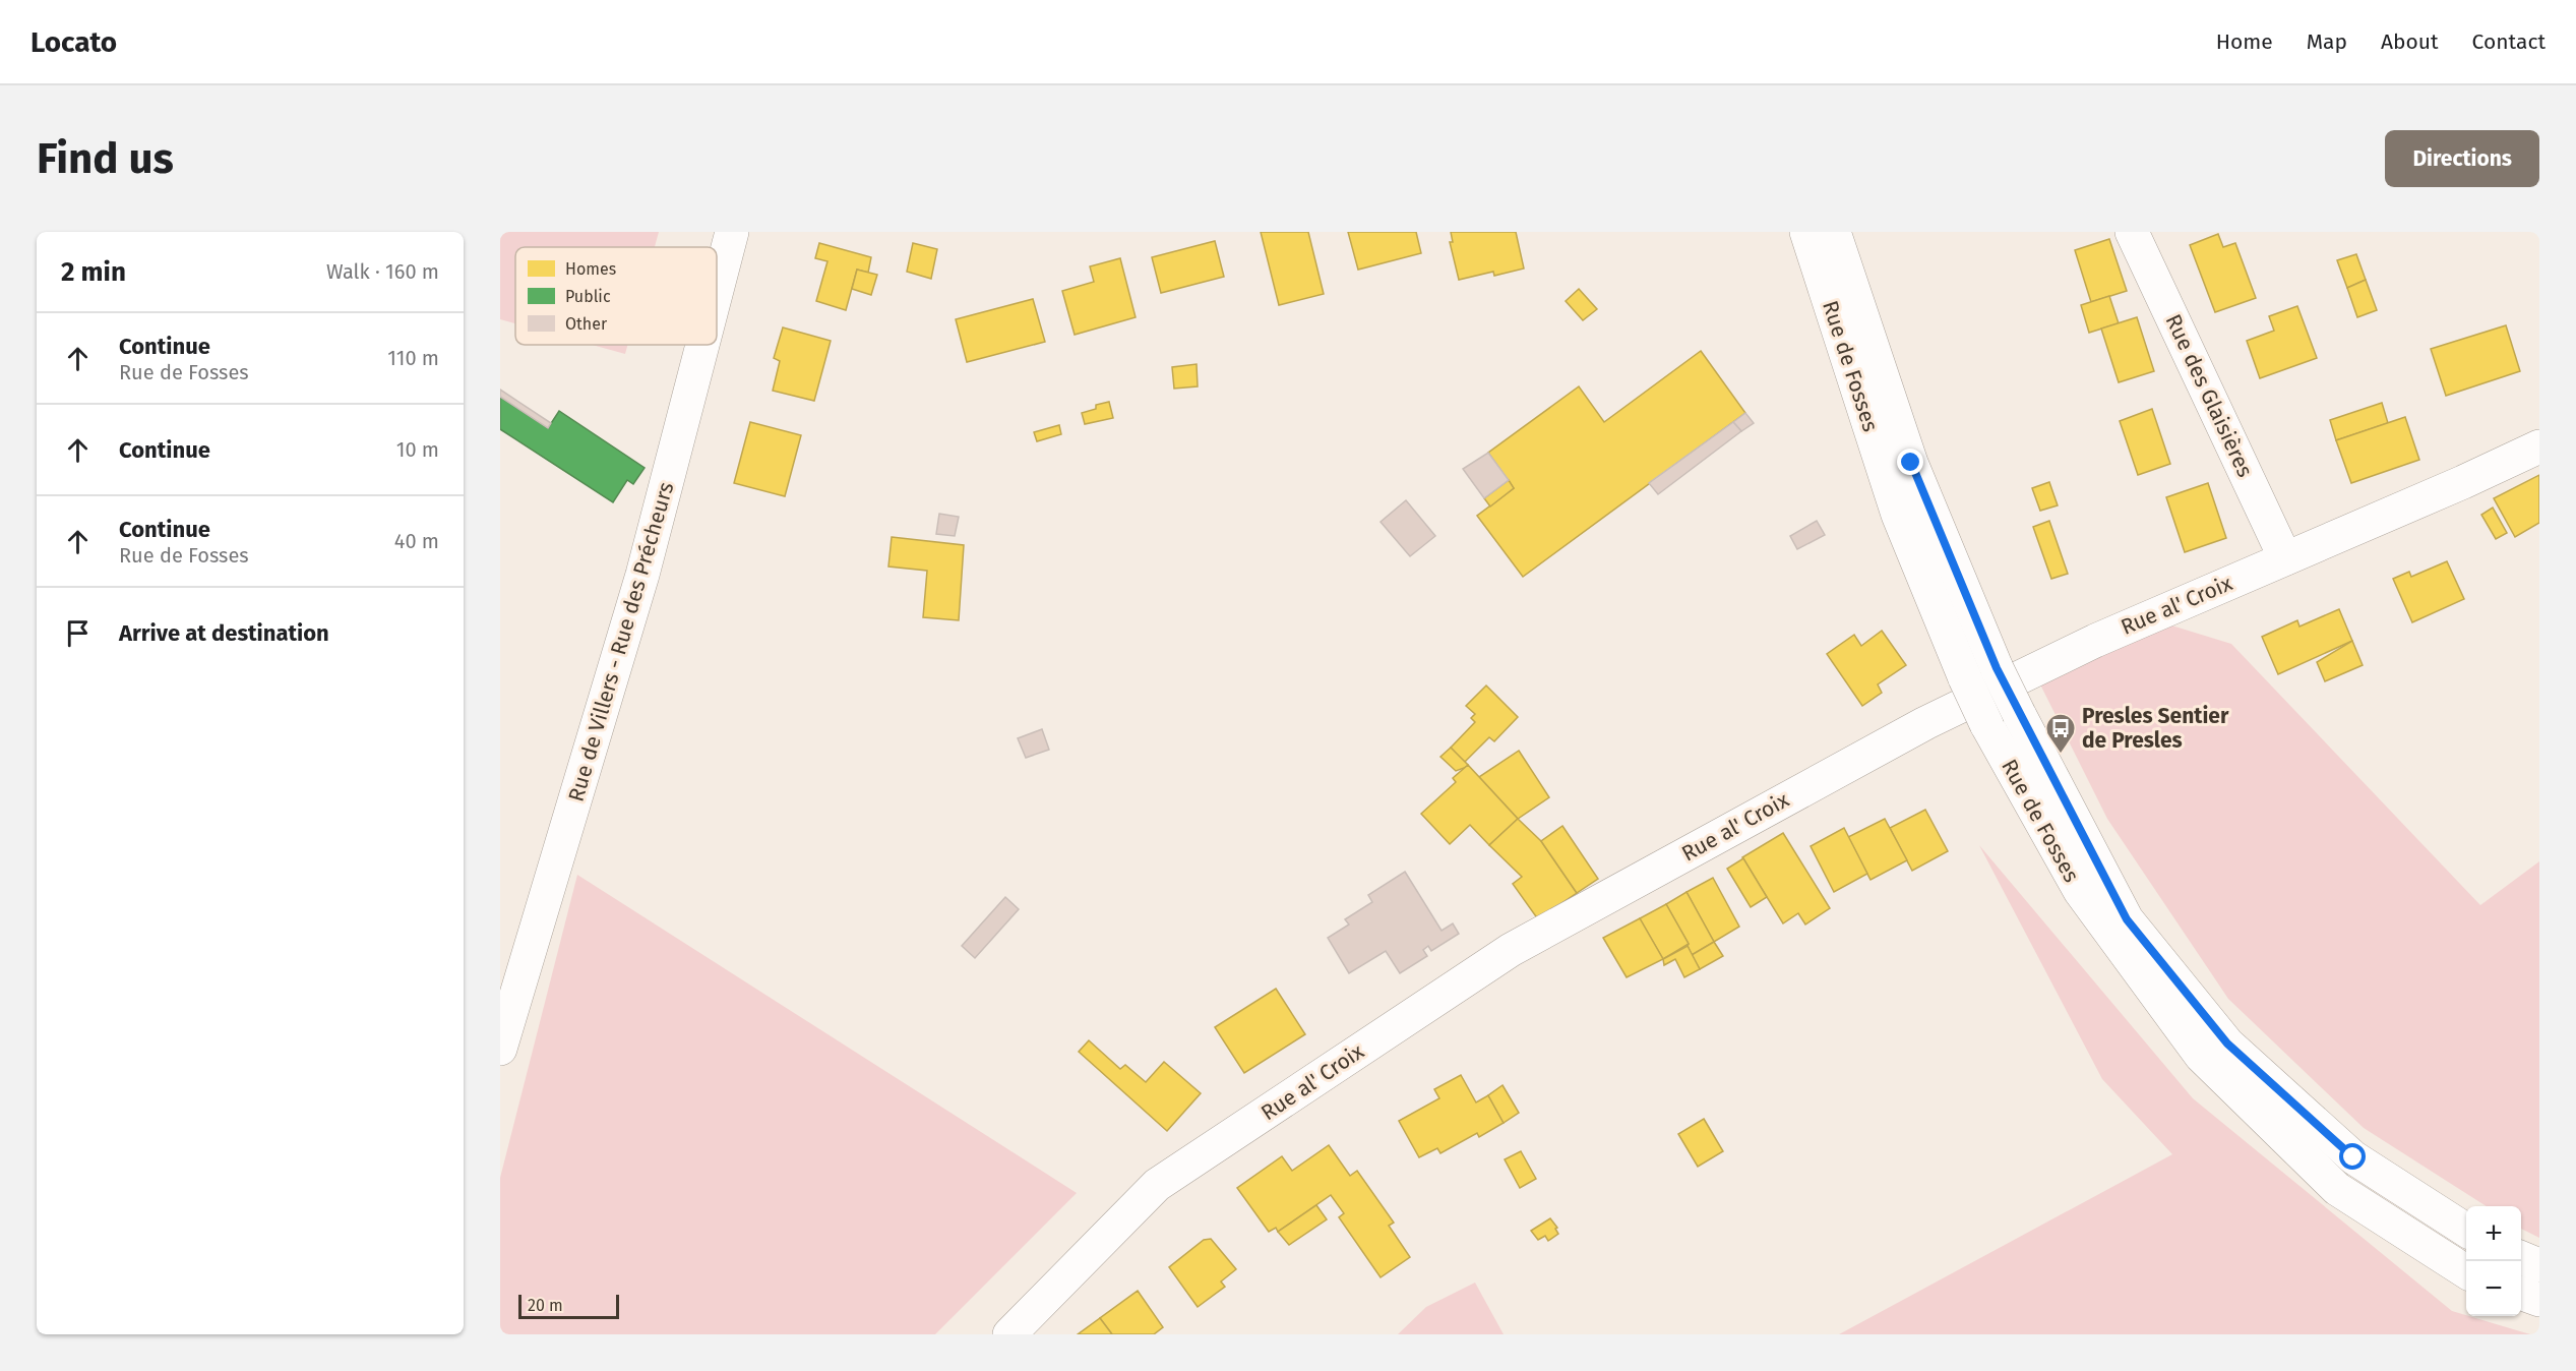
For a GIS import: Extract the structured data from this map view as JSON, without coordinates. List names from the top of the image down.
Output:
{
  "streets": {
    "street": [
      "Rue de Fosses",
      "Rue des Glaisières",
      "Rue al' Croix",
      "Rue de Villers - Rue des Précheurs"
    ]
  },
  "crossings": [
    ["Rue des Glaisières", "Rue al' Croix"]
  ],
  "places": {
    "bus stop": ["Presles Sentier de Presles"]
  },
  "legend": ["Homes", "Public", "Other"],
  "scale_bar": "20 m",
  "page": {
    "header": "Locato",
    "nav": [
      "Home",
      "Map",
      "About",
      "Contact"
    ],
    "buttons": "Directions",
    "title": "Find us",
    "heading": ["2 min", "Walk · 160 m"],
    "list": [
      ["Continue", "Rue de Fosses", "110 m"],
      ["Continue", "10 m"],
      ["Continue", "Rue de Fosses", "40 m"],
      "Arrive at destination"
    ],
    "map_buttons": ["+", "−"],
    "scale": "20 m"
  }
}
